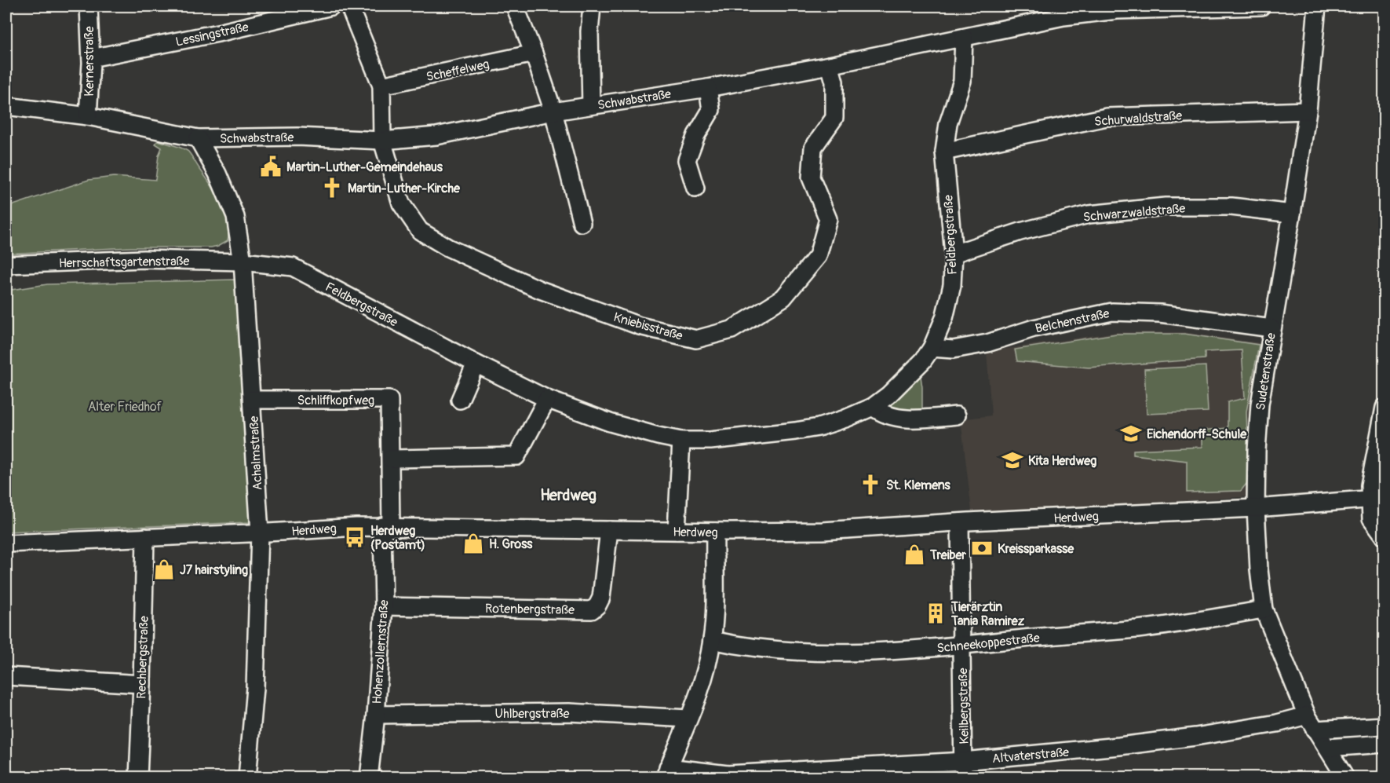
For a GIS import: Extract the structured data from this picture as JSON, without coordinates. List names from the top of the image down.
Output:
{
  "streets": {
    "street": [
      "Lessingstraße",
      "Kernerstraße",
      "Scheffelweg",
      "Schwabstraße",
      "Schurwaldstraße",
      "Schwarzwaldstraße",
      "Feldbergstraße",
      "Herrschaftsgartenstraße",
      "Belchenstraße",
      "Kniebisstraße",
      "Sudetenstraße",
      "Schliffkopfweg",
      "Achalmstraße",
      "Herdweg",
      "Rotenbergstraße",
      "Schneekoppestraße",
      "Hohenzollernstraße",
      "Rechbergstraße",
      "Keilbergstraße",
      "Uhlbergstraße",
      "Altvaterstraße"
    ]
  },
  "crossings": [
    ["Lessingstraße", "Kernerstraße"],
    ["Kernerstraße", "Schwabstraße"],
    ["Scheffelweg", "Kniebisstraße"],
    ["Schwabstraße", "Feldbergstraße"],
    ["Schwabstraße", "Kniebisstraße"],
    ["Schwabstraße", "Achalmstraße"],
    ["Schurwaldstraße", "Feldbergstraße"],
    ["Schurwaldstraße", "Sudetenstraße"],
    ["Schwarzwaldstraße", "Feldbergstraße"],
    ["Schwarzwaldstraße", "Sudetenstraße"],
    ["Feldbergstraße", "Herrschaftsgartenstraße"],
    ["Feldbergstraße", "Belchenstraße"],
    ["Feldbergstraße", "Achalmstraße"],
    ["Herrschaftsgartenstraße", "Achalmstraße"],
    ["Belchenstraße", "Sudetenstraße"],
    ["Sudetenstraße", "Herdweg"],
    ["Sudetenstraße", "Schneekoppestraße"],
    ["Sudetenstraße", "Altvaterstraße"],
    ["Schliffkopfweg", "Achalmstraße"],
    ["Schliffkopfweg", "Herdweg"],
    ["Schliffkopfweg", "Hohenzollernstraße"],
    ["Achalmstraße", "Herdweg"],
    ["Herdweg", "Rotenbergstraße"],
    ["Herdweg", "Hohenzollernstraße"],
    ["Herdweg", "Rechbergstraße"],
    ["Herdweg", "Keilbergstraße"],
    ["Rotenbergstraße", "Hohenzollernstraße"],
    ["Schneekoppestraße", "Keilbergstraße"],
    ["Hohenzollernstraße", "Uhlbergstraße"],
    ["Keilbergstraße", "Altvaterstraße"]
  ],
  "districts": ["Herdweg"],
  "parks": ["Alter Friedhof"],
  "places": {
    "public building": ["Martin-Luther-Gemeindehaus"],
    "church": ["Martin-Luther-Kirche", "St. Klemens"],
    "school or university": ["Eichendorff-Schule", "Kita Herdweg"],
    "bus stop": ["Herdweg (Postamt)"],
    "shop": ["H. Gross", "Treiber", "J7 hairstyling"],
    "bank": ["Kreissparkasse"],
    "building": ["Tierärztin Tania Ramirez"]
  }
}
